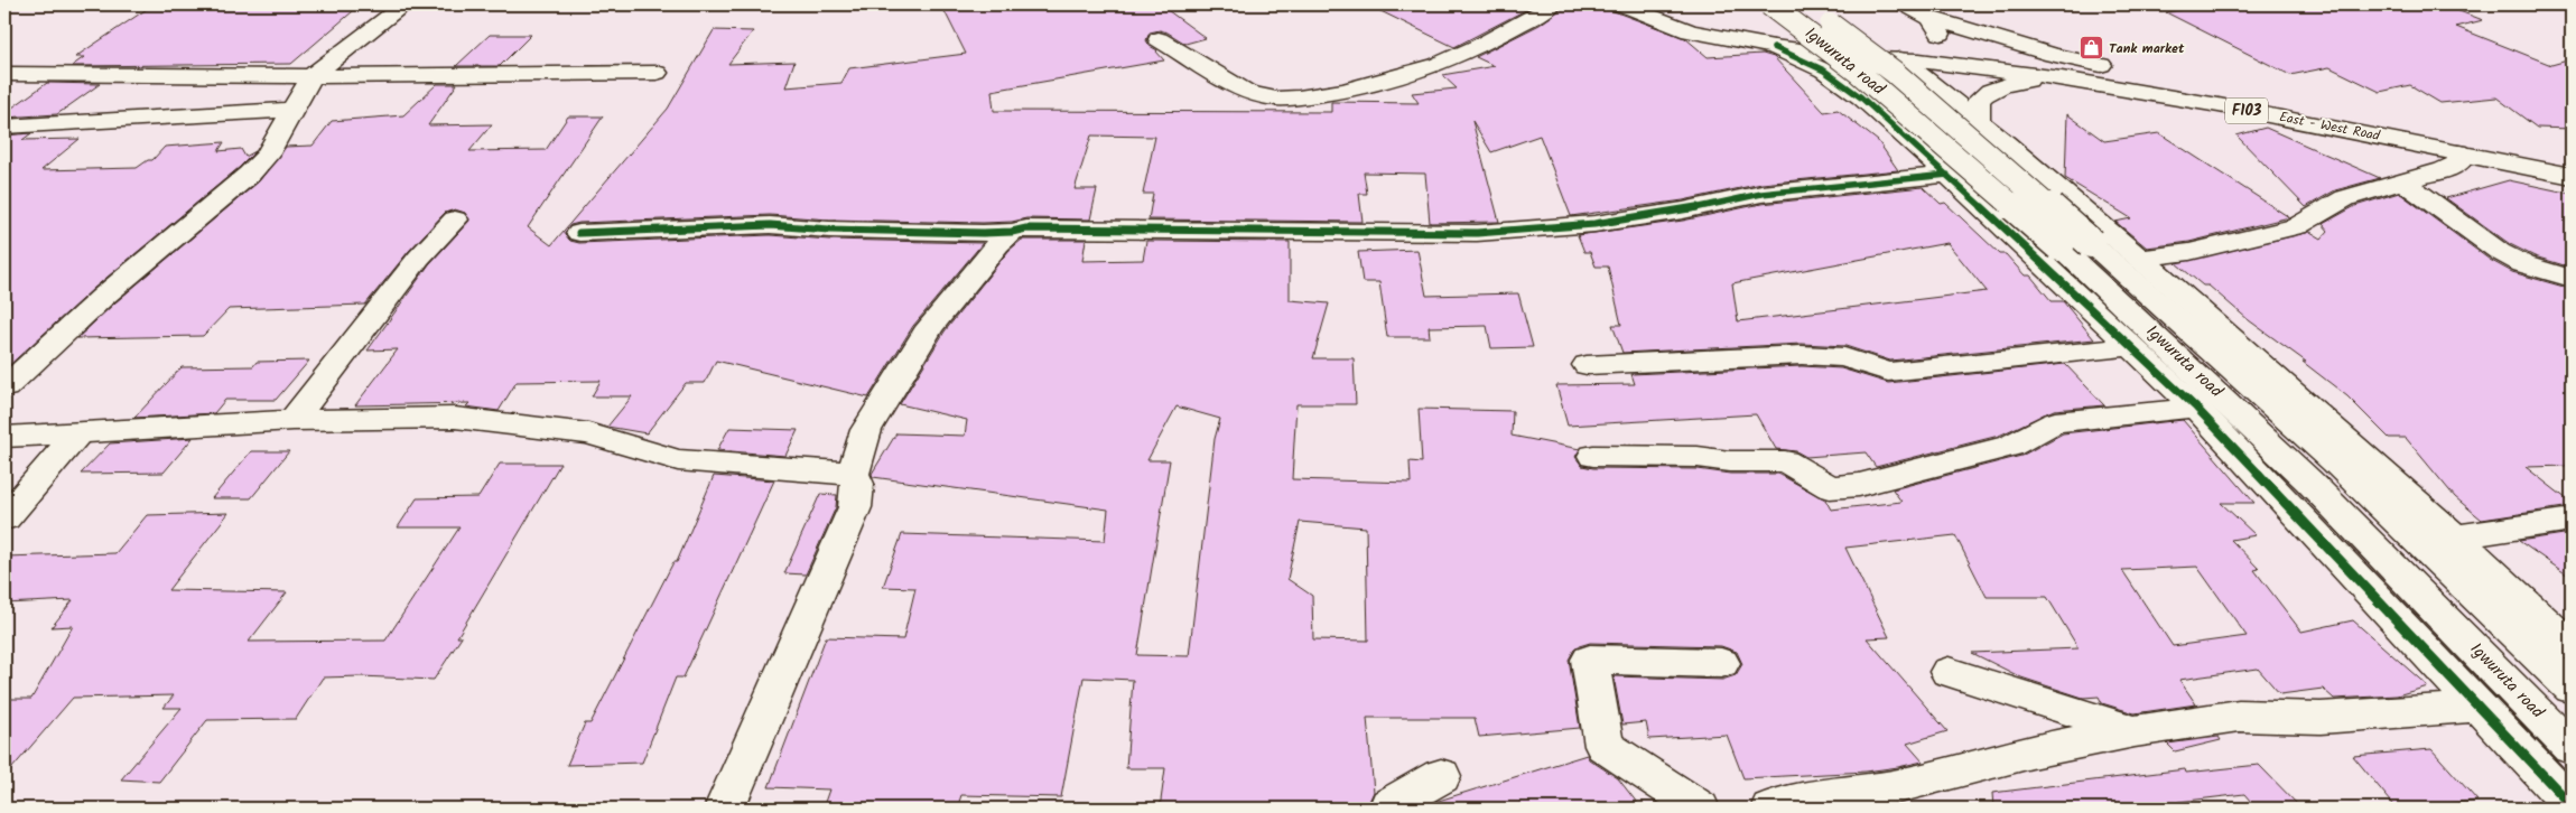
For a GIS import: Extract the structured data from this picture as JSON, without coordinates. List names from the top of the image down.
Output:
{
  "streets": {
    "street": ["Igwuruta road", "F103", "East - West Road"]
  },
  "places": {
    "shop": ["Tank market"]
  }
}
